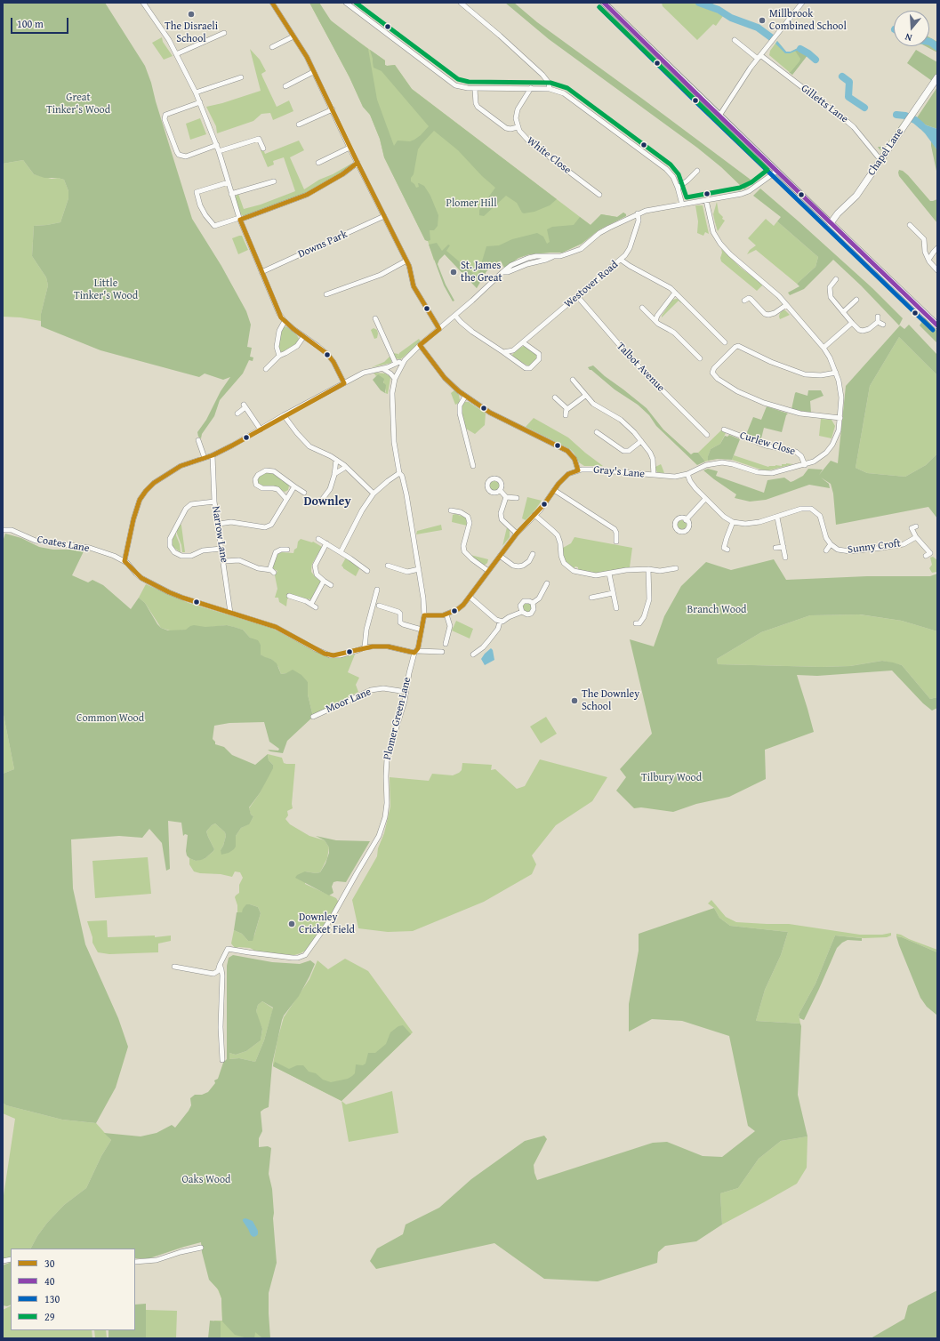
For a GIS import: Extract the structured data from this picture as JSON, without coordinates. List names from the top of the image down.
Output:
{
  "streets": {
    "highway": ["Chapel Lane"],
    "street": [
      "Gilletts Lane",
      "White Close",
      "Downs Park",
      "Westover Road",
      "Talbot Avenue",
      "Curlew Close",
      "Gray's Lane",
      "Narrow Lane",
      "Coates Lane",
      "Sunny Croft",
      "Moor Lane",
      "Plomer Green Lane"
    ]
  },
  "crossings": [
    ["Gilletts Lane", "Chapel Lane"],
    ["Westover Road", "Talbot Avenue"],
    ["Curlew Close", "Gray's Lane"],
    ["Gray's Lane", "Plomer Green Lane"],
    ["Narrow Lane", "Coates Lane"],
    ["Moor Lane", "Plomer Green Lane"]
  ],
  "districts": ["Downley"],
  "parks": [
    "Great Tinker's Wood",
    "Plomer Hill",
    "Little Tinker's Wood",
    "Branch Wood",
    "Common Wood",
    "Tilbury Wood",
    "Oaks Wood"
  ],
  "places": [
    "The Disraeli School",
    "Millbrook Combined School",
    "St. James the Great",
    "The Downley School",
    "Downley Cricket Field"
  ],
  "lines": [
    "transit line 30",
    "transit line 40",
    "transit line 29",
    "transit line 130"
  ],
  "legend": [
    "30",
    "40",
    "130",
    "29"
  ],
  "scale_bar": "100 m",
  "north": "bottom"
}
